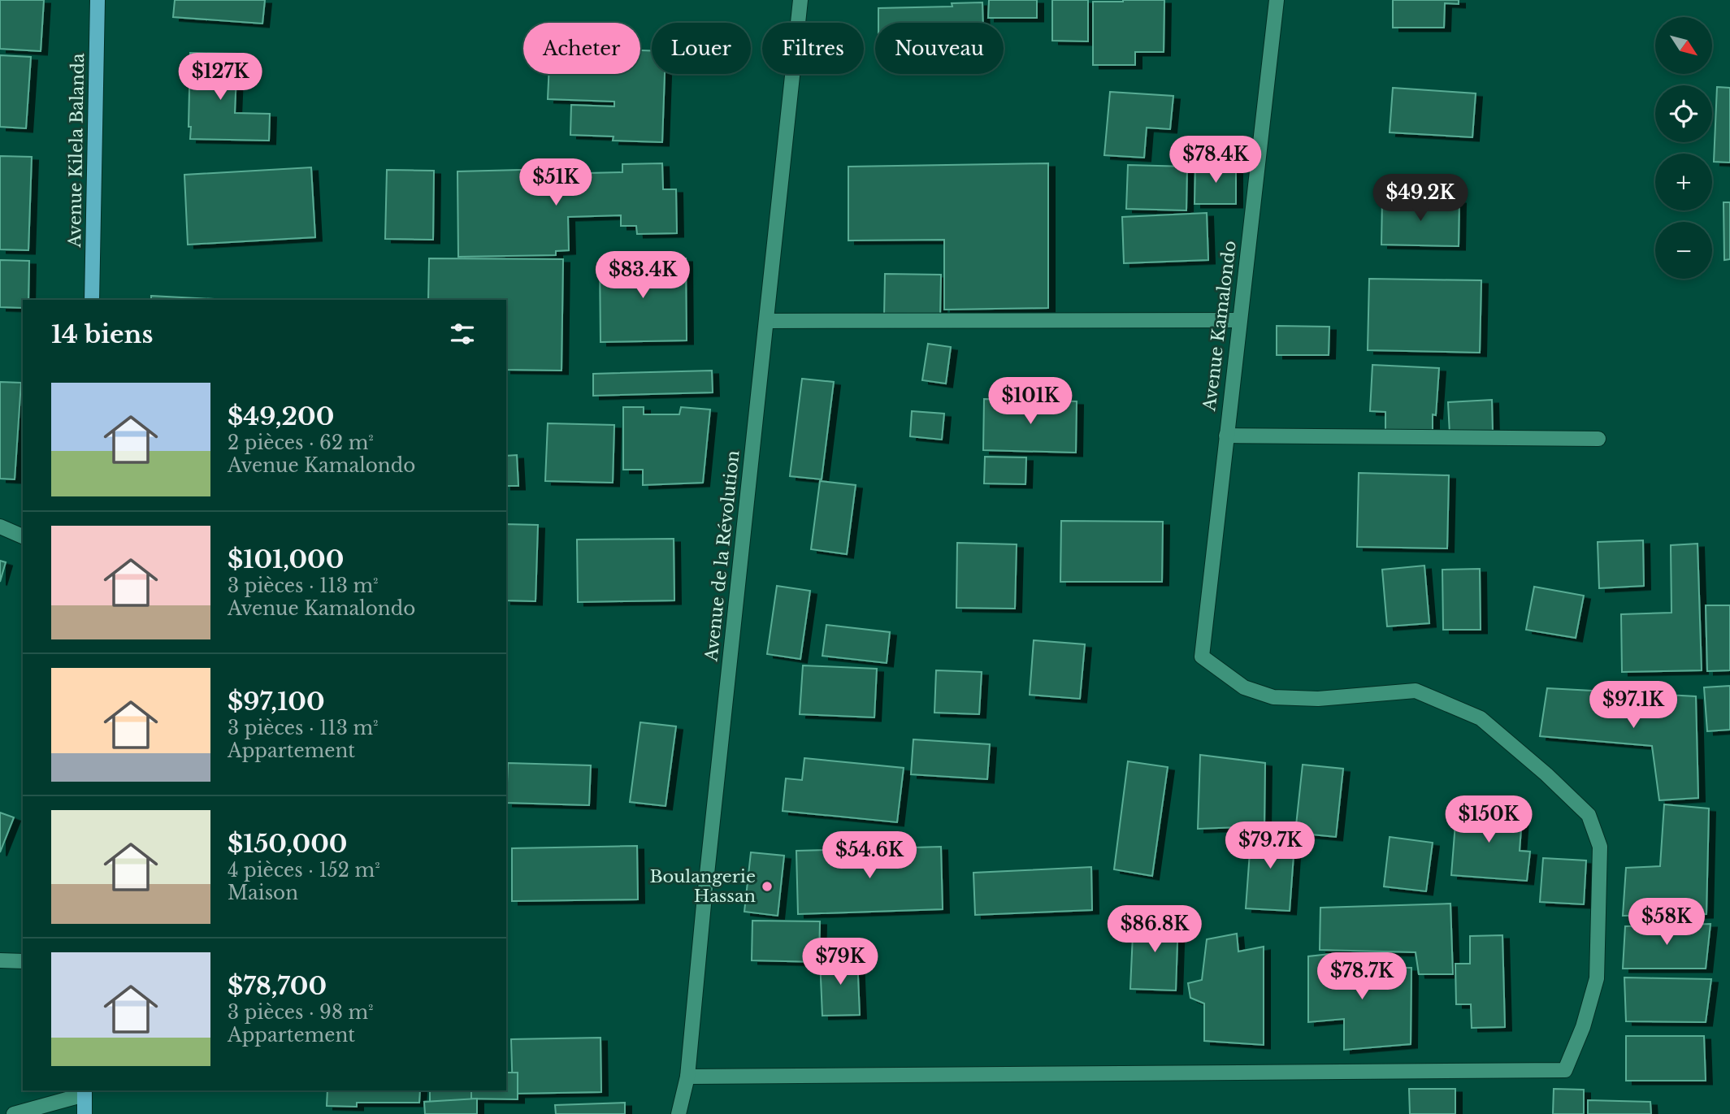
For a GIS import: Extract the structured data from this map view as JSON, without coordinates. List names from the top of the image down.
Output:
{
  "streets": {
    "main road": ["Avenue Kilela Balanda"],
    "street": ["Avenue Kamalondo", "Avenue de la Révolution"]
  },
  "crossings": [
    ["Avenue Kamalondo", "Avenue de la Révolution"]
  ],
  "places": ["Boulangerie Hassan"],
  "north": "bottom right",
  "page": {
    "map_buttons": ["+", "−"],
    "chip": [
      "Acheter",
      "Louer",
      "Filtres",
      "Nouveau"
    ],
    "price": [
      "$127K",
      "$78.4K",
      "$51K",
      "$49.2K",
      "$83.4K",
      "$101K",
      "$97.1K",
      "$150K",
      "$79.7K",
      "$54.6K",
      "$58K",
      "$86.8K",
      "$79K",
      "$78.7K"
    ],
    "heading": "14 biens",
    "list": [
      {
        "name": "$49,200",
        "note": "2 pièces · 62 m² · Avenue Kamalondo"
      },
      {
        "name": "$101,000",
        "note": "3 pièces · 113 m² · Avenue Kamalondo"
      },
      {
        "name": "$97,100",
        "note": "3 pièces · 113 m² · Appartement"
      },
      {
        "name": "$150,000",
        "note": "4 pièces · 152 m² · Maison"
      },
      {
        "name": "$78,700",
        "note": "3 pièces · 98 m² · Appartement"
      }
    ]
  }
}
